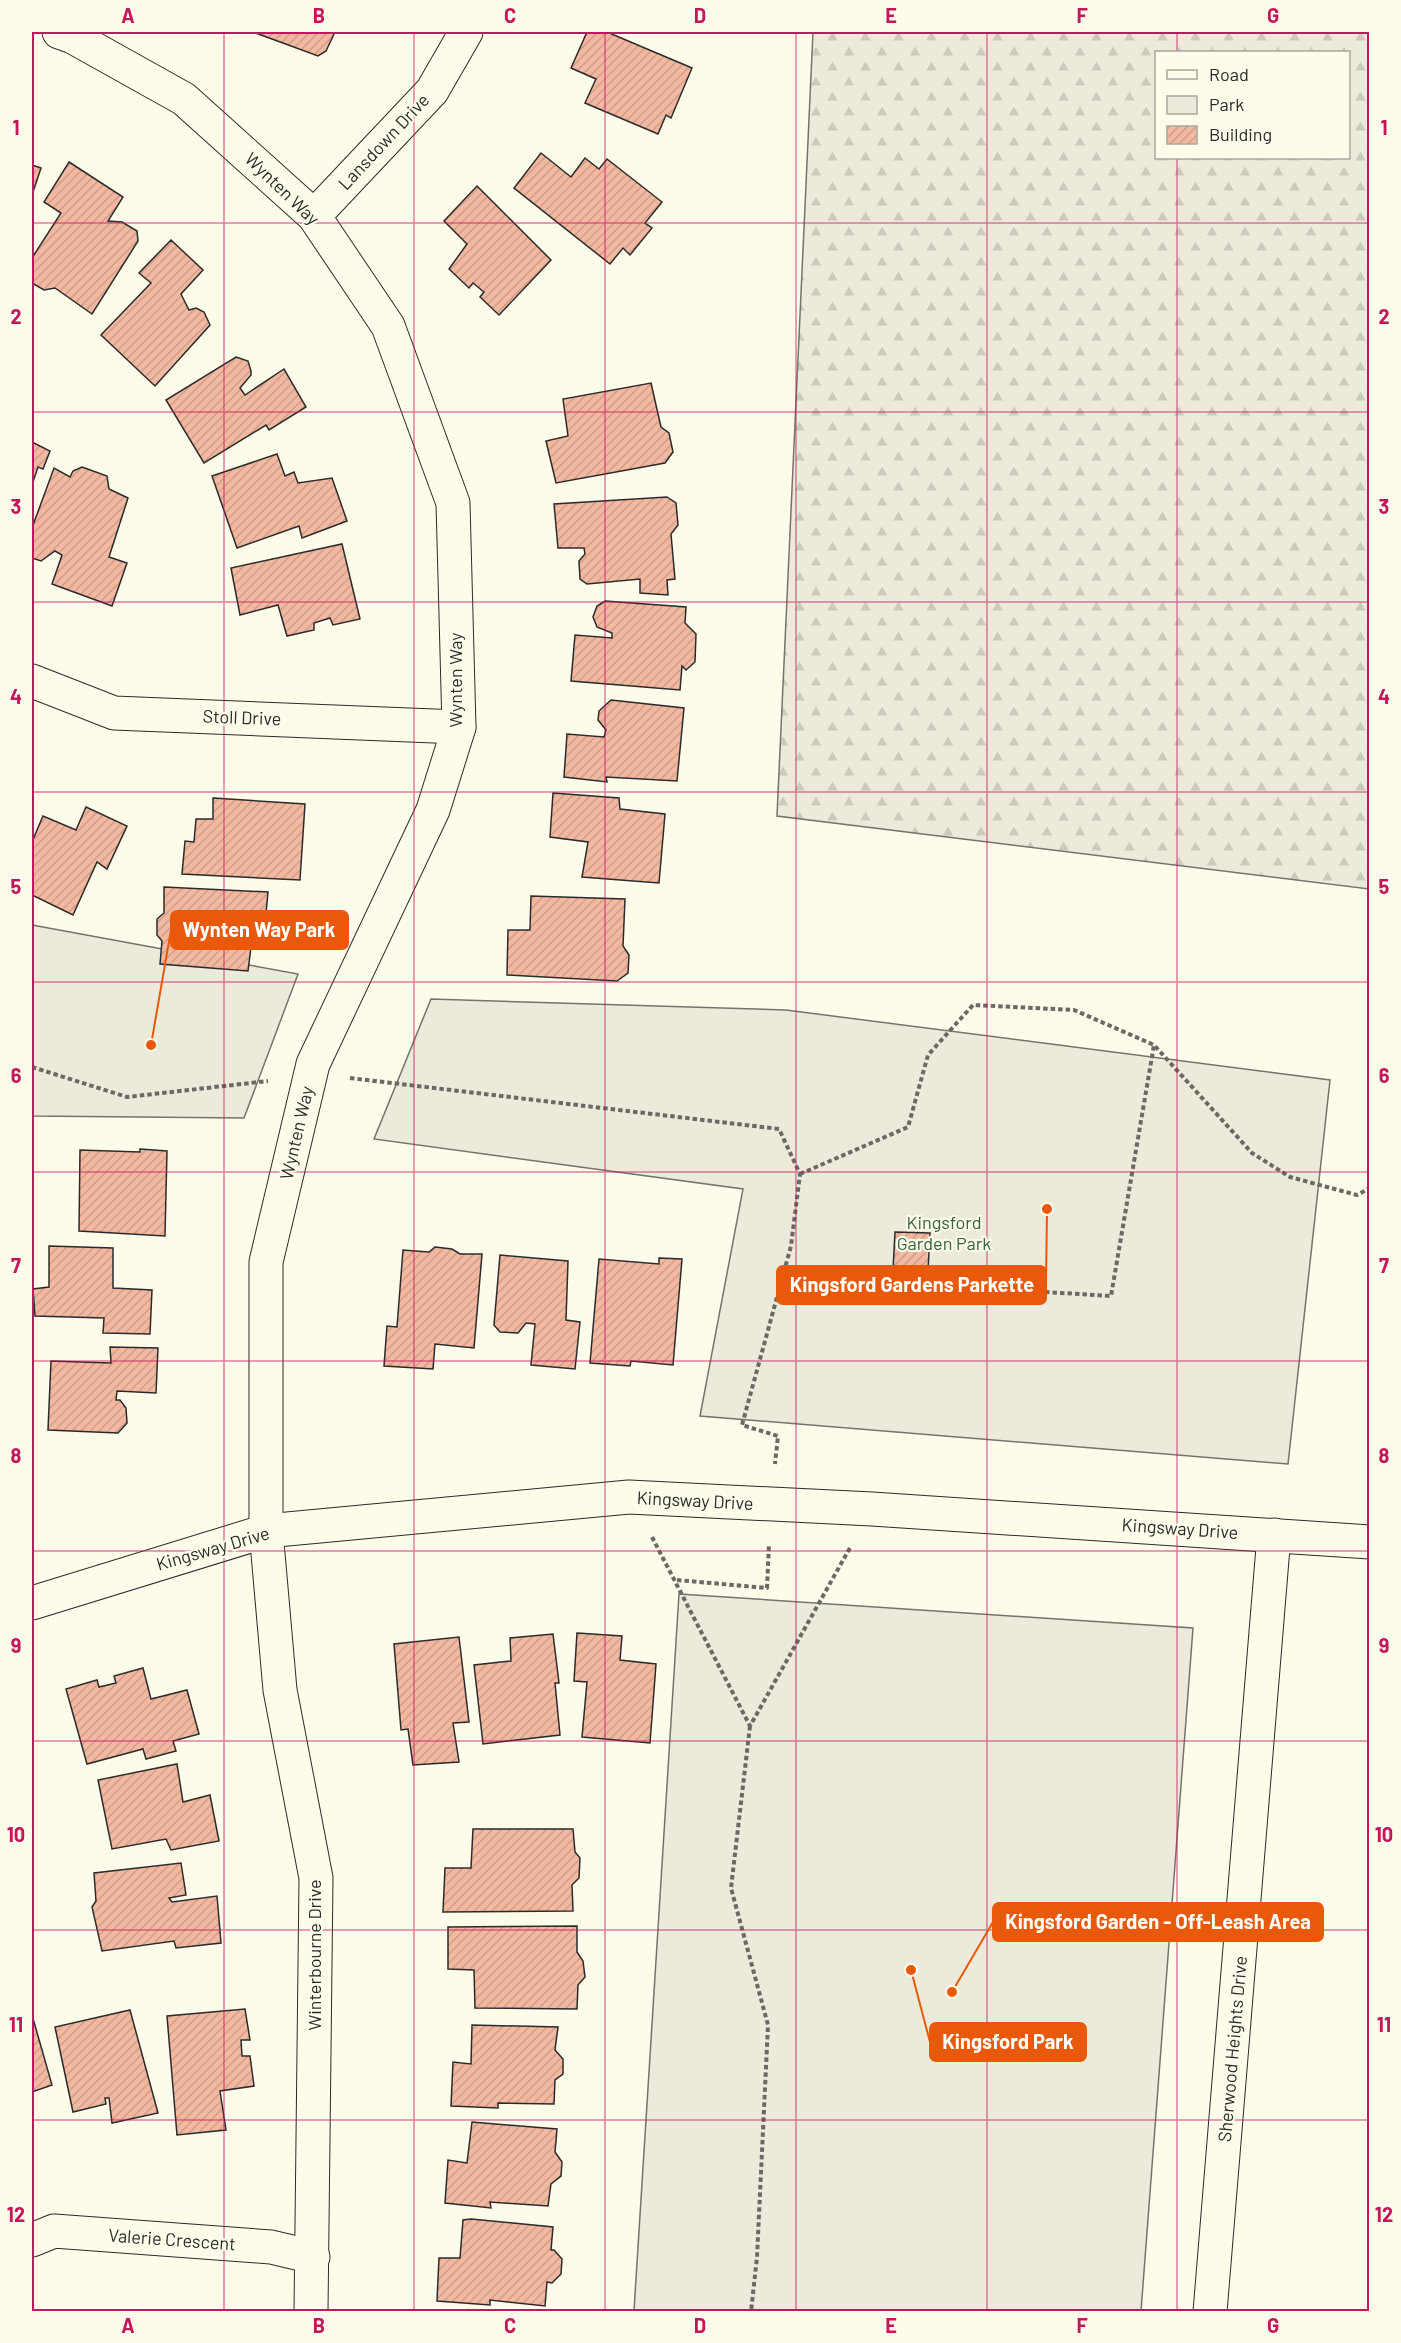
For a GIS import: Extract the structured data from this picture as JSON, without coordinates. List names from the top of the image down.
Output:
{
  "streets": {
    "street": [
      "Lansdown Drive",
      "Wynten Way",
      "Stoll Drive",
      "Kingsway Drive",
      "Winterbourne Drive",
      "Sherwood Heights Drive",
      "Valerie Crescent"
    ]
  },
  "crossings": [
    ["Lansdown Drive", "Wynten Way"],
    ["Wynten Way", "Stoll Drive"],
    ["Wynten Way", "Kingsway Drive"],
    ["Wynten Way", "Winterbourne Drive"],
    ["Kingsway Drive", "Winterbourne Drive"],
    ["Kingsway Drive", "Sherwood Heights Drive"],
    ["Winterbourne Drive", "Valerie Crescent"]
  ],
  "parks": ["Kingsford Garden Park"],
  "places": [
    "Wynten Way Park",
    "Kingsford Gardens Parkette",
    "Kingsford Park",
    "Kingsford Garden - Off-Leash Area"
  ],
  "legend": ["Road", "Park", "Building"],
  "grid": {
    "columns": [
      "A",
      "B",
      "C",
      "D",
      "E",
      "F",
      "G"
    ],
    "rows": [
      "1",
      "2",
      "3",
      "4",
      "5",
      "6",
      "7",
      "8",
      "9",
      "10",
      "11",
      "12"
    ]
  }
}
